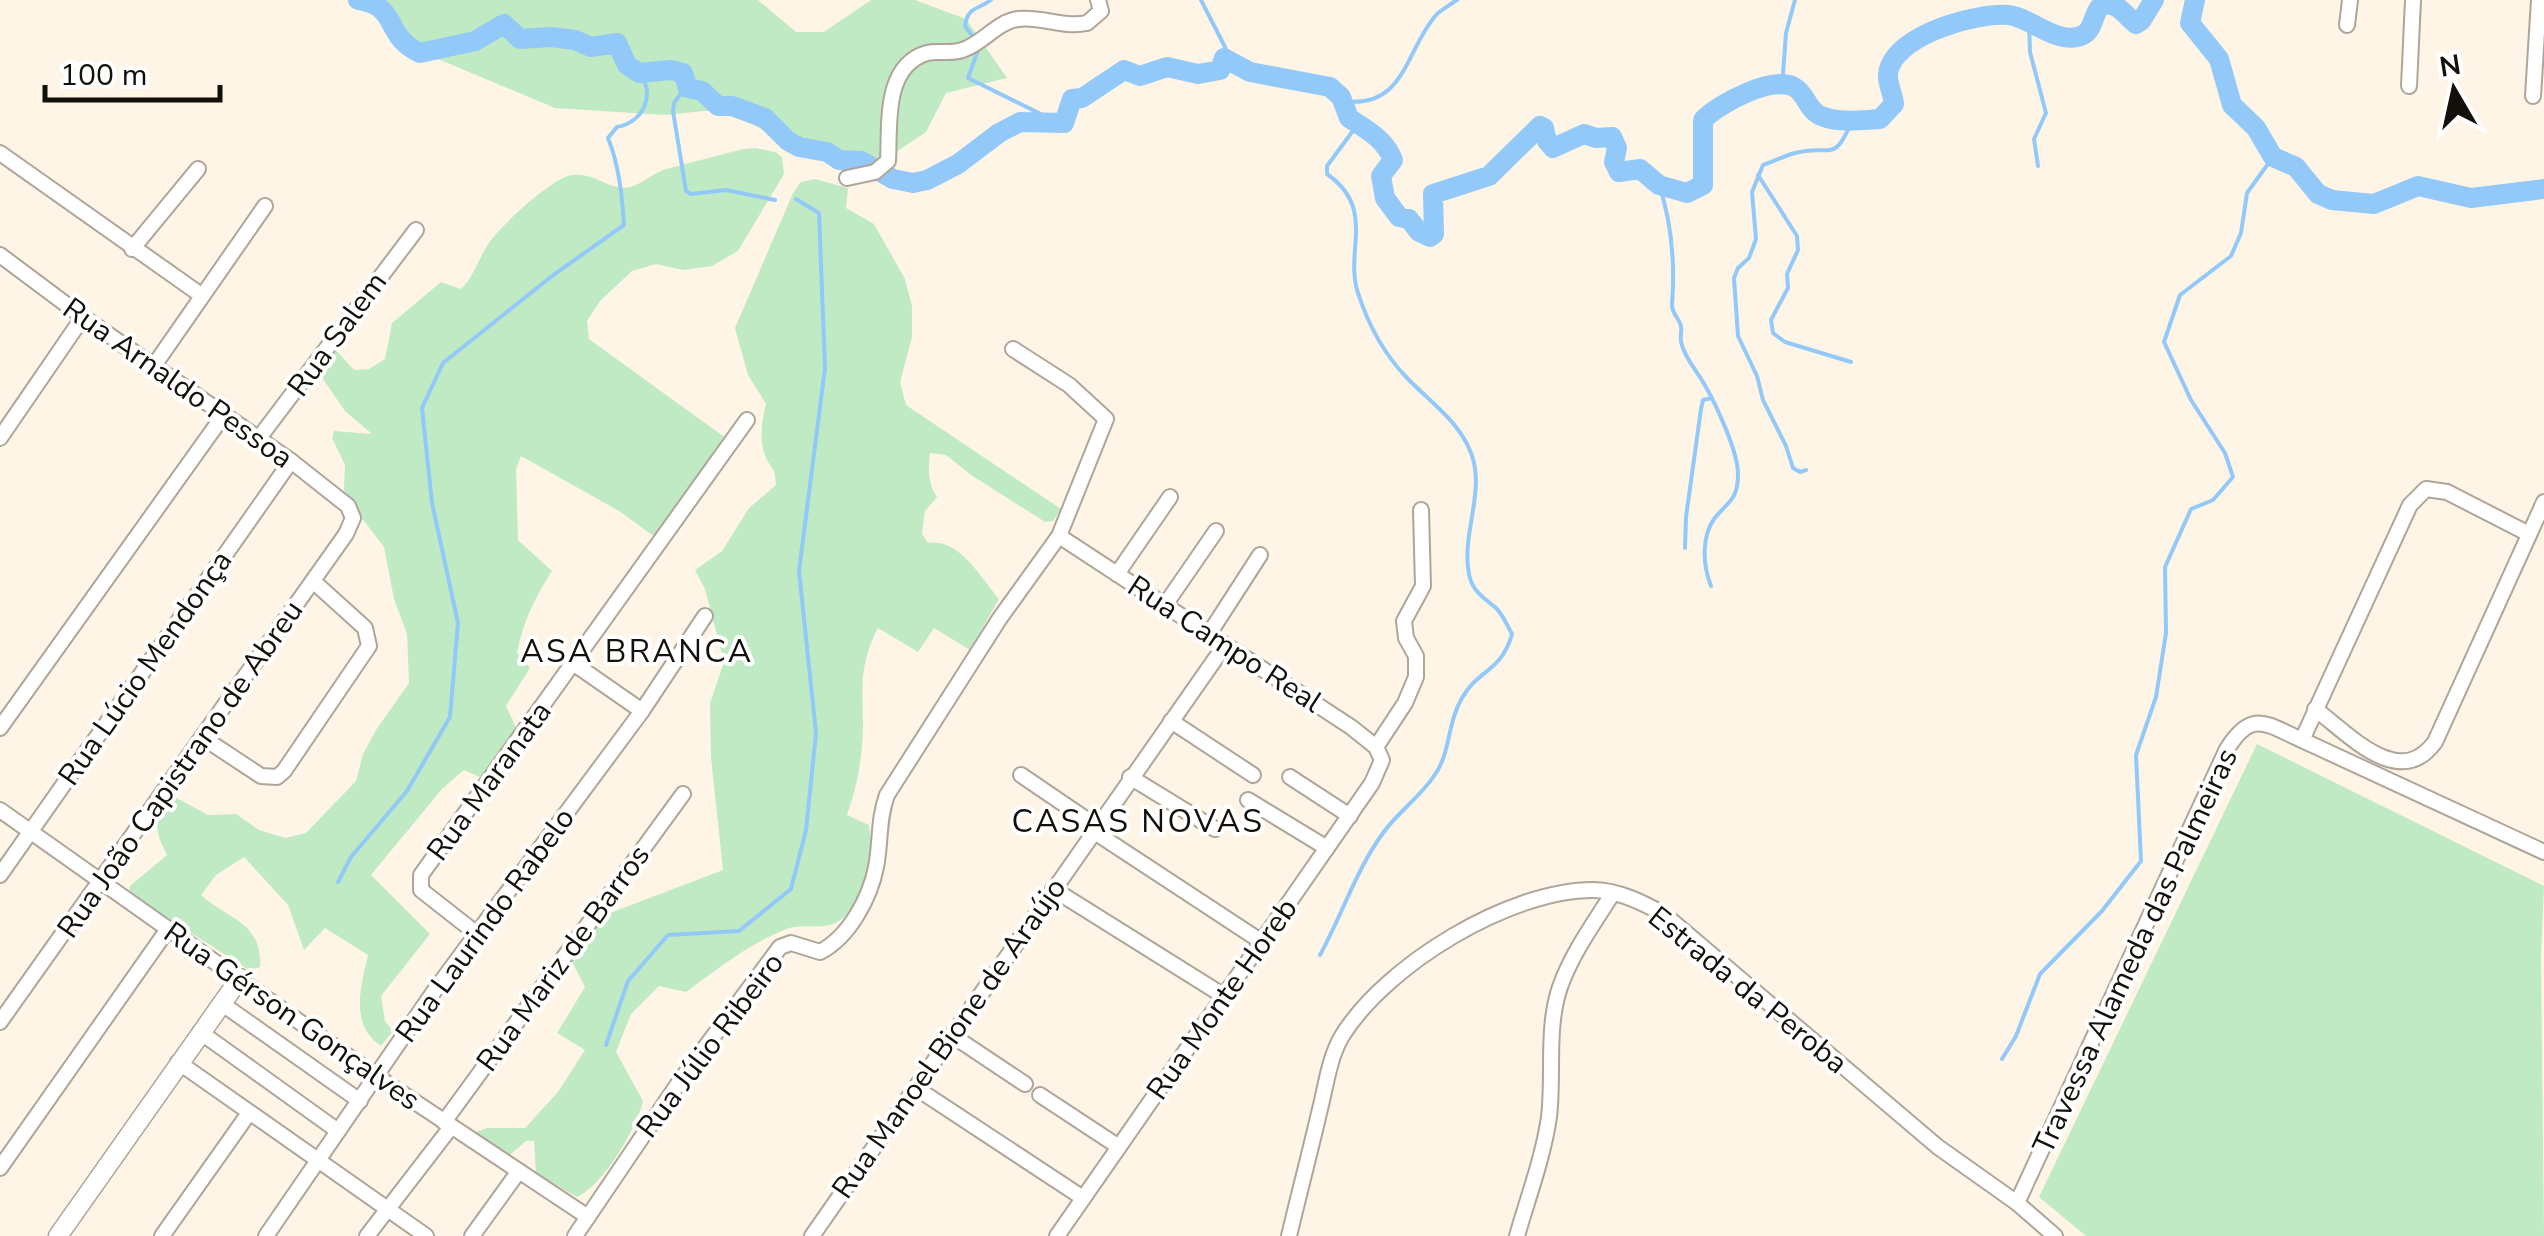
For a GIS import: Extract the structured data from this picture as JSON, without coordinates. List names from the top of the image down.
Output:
{
  "streets": {
    "street": [
      "Rua Salem",
      "Rua Arnaldo Pessoa",
      "Rua Campo Real",
      "Rua Lúcio Mendonça",
      "Rua João Capistrano de Abreu",
      "Rua Maranata",
      "Rua Laurindo Rabelo",
      "Travessa Alameda das Palmeiras",
      "Rua Mariz de Barros",
      "Estrada da Peroba",
      "Rua Monte Horeb",
      "Rua Gérson Gonçalves",
      "Rua Manoel Bione de Araújo",
      "Rua Júlio Ribeiro"
    ]
  },
  "crossings": [
    ["Rua Salem", "Rua Arnaldo Pessoa"],
    ["Rua Arnaldo Pessoa", "Rua Lúcio Mendonça"],
    ["Rua Arnaldo Pessoa", "Rua João Capistrano de Abreu"],
    ["Rua Campo Real", "Rua Monte Horeb"],
    ["Rua Campo Real", "Rua Manoel Bione de Araújo"],
    ["Rua Campo Real", "Rua Júlio Ribeiro"],
    ["Rua Lúcio Mendonça", "Rua Gérson Gonçalves"],
    ["Rua João Capistrano de Abreu", "Rua Gérson Gonçalves"],
    ["Rua Maranata", "Rua Laurindo Rabelo"],
    ["Rua Laurindo Rabelo", "Rua Gérson Gonçalves"],
    ["Travessa Alameda das Palmeiras", "Estrada da Peroba"],
    ["Rua Mariz de Barros", "Rua Gérson Gonçalves"],
    ["Rua Gérson Gonçalves", "Rua Júlio Ribeiro"]
  ],
  "districts": ["ASA BRANCA", "CASAS NOVAS"],
  "scale_bar": "100 m",
  "north": "top"
}
